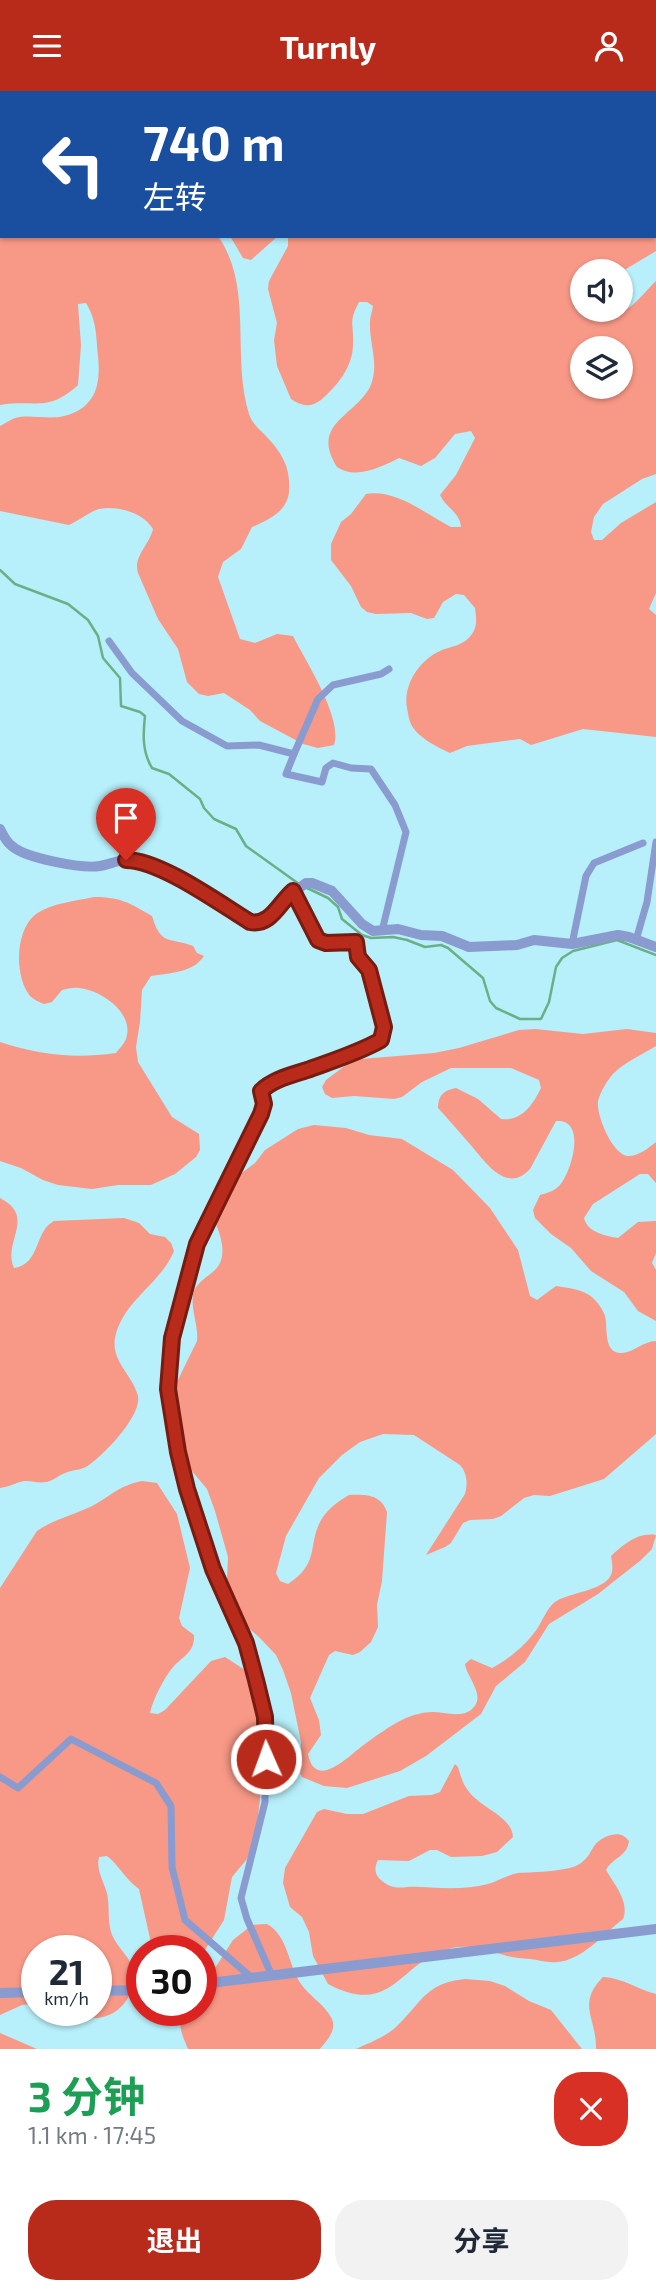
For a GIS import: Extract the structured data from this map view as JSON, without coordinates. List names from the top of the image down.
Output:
{
  "page": {
    "header": "Turnly",
    "turn": ["740 m", "左转"],
    "speed": "21 km/h",
    "limit": "30",
    "heading": ["3 分钟", "1.1 km · 17:45"],
    "buttons": ["退出", "分享"]
  }
}
